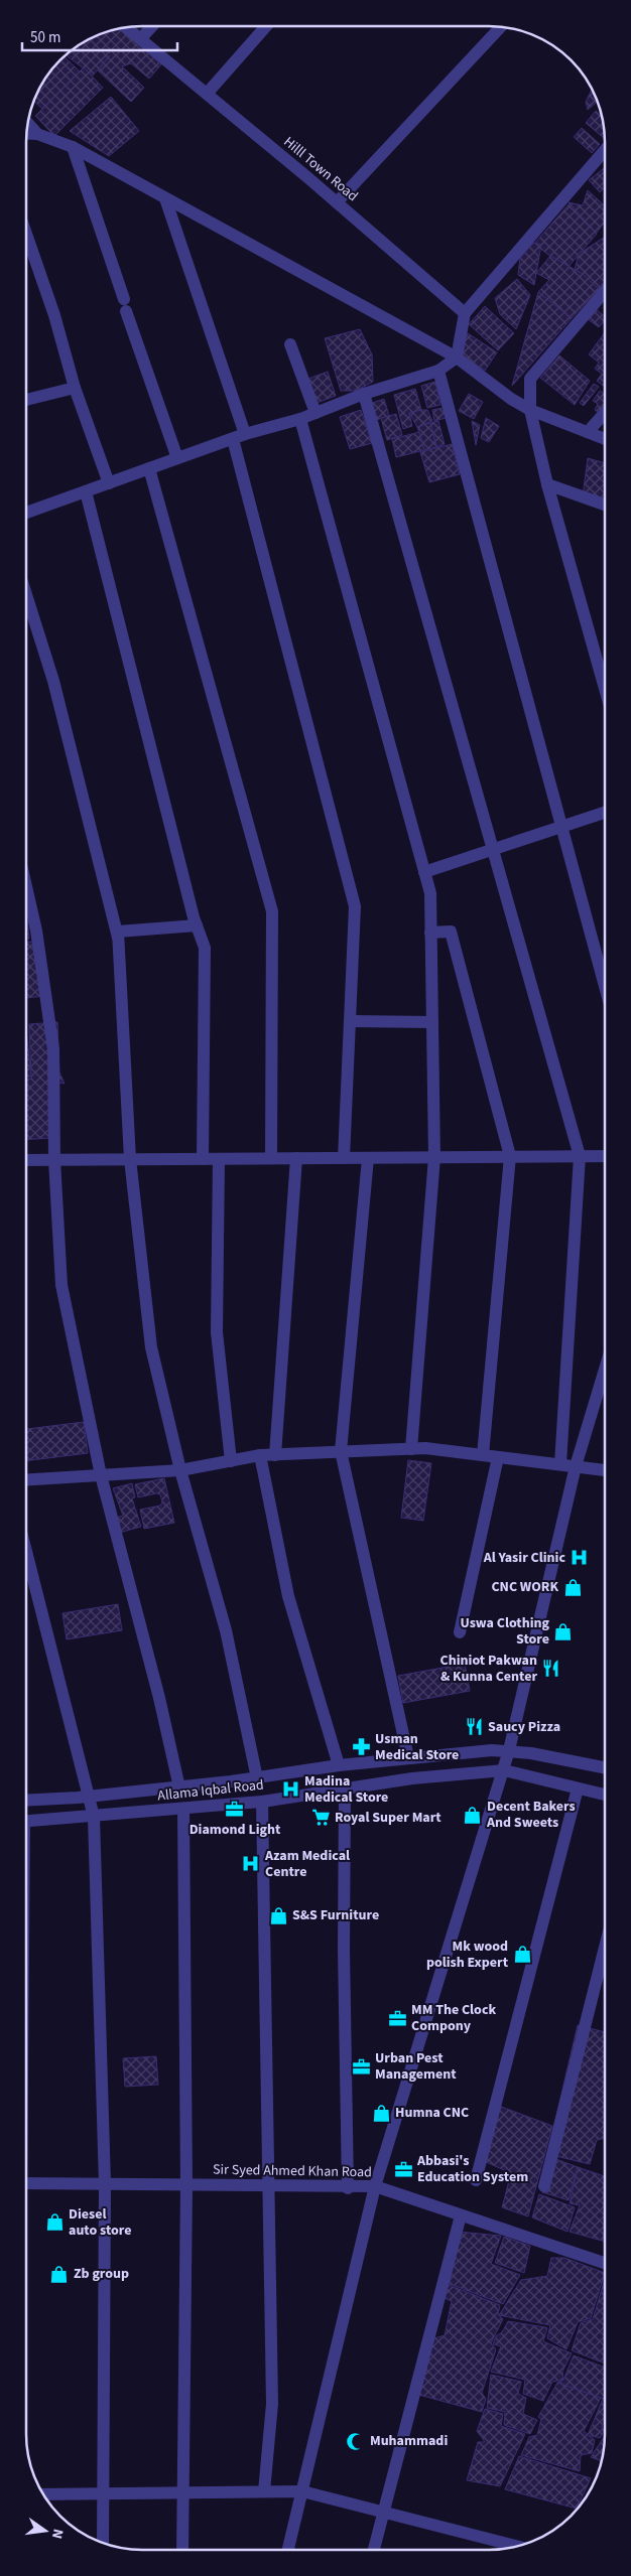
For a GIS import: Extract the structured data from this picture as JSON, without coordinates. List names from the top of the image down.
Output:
{
  "streets": {
    "street": ["Hilll Town Road", "Allama Iqbal Road", "Sir Syed Ahmed Khan Road"]
  },
  "places": {
    "hospital": ["Al Yasir Clinic", "Madina Medical Store", "Azam Medical Centre"],
    "shop": [
      "CNC WORK",
      "Uswa Clothing Store",
      "Decent Bakers And Sweets",
      "S&S Furniture",
      "Mk wood polish Expert",
      "Humna CNC",
      "Diesel auto store",
      "Zb group"
    ],
    "restaurant": ["Chiniot Pakwan & Kunna Center", "Saucy Pizza"],
    "pharmacy": ["Usman Medical Store"],
    "office": [
      "Diamond Light",
      "MM The Clock Compony",
      "Urban Pest Management",
      "Abbasi's Education System"
    ],
    "supermarket": ["Royal Super Mart"],
    "mosque": ["Muhammadi"]
  },
  "scale_bar": "50 m",
  "north": "right"
}
